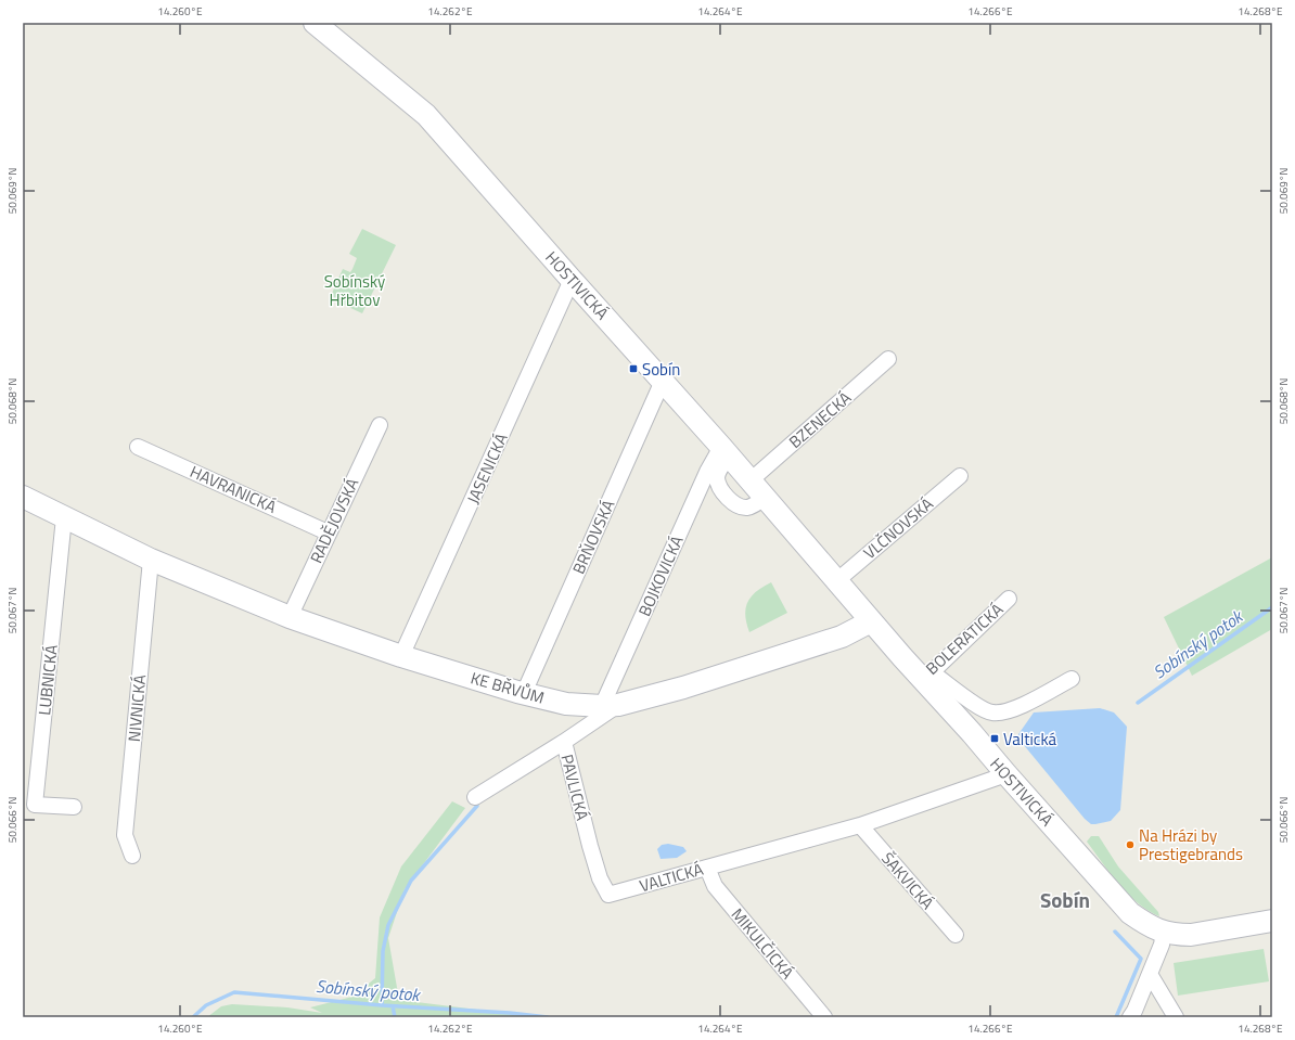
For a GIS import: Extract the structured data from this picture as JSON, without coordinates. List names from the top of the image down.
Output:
{
  "streets": {
    "street": [
      "HOSTIVICKÁ",
      "BZENECKÁ",
      "JASENICKÁ",
      "HAVRANICKÁ",
      "RADĚJOVSKÁ",
      "VLČNOVSKÁ",
      "BRŇOVSKÁ",
      "BOJKOVICKÁ",
      "BOLERATICKÁ",
      "LUBNICKÁ",
      "KE BŘVŮM",
      "NIVNICKÁ",
      "PAVLICKÁ",
      "VALTICKÁ",
      "ŠAKVICKÁ",
      "MIKULČICKÁ"
    ]
  },
  "crossings": [
    ["HOSTIVICKÁ", "BZENECKÁ"],
    ["HOSTIVICKÁ", "JASENICKÁ"],
    ["HOSTIVICKÁ", "VLČNOVSKÁ"],
    ["HOSTIVICKÁ", "BRŇOVSKÁ"],
    ["HOSTIVICKÁ", "BOJKOVICKÁ"],
    ["HOSTIVICKÁ", "BOLERATICKÁ"],
    ["HOSTIVICKÁ", "KE BŘVŮM"],
    ["HOSTIVICKÁ", "VALTICKÁ"],
    ["JASENICKÁ", "KE BŘVŮM"],
    ["HAVRANICKÁ", "RADĚJOVSKÁ"],
    ["RADĚJOVSKÁ", "KE BŘVŮM"],
    ["BRŇOVSKÁ", "KE BŘVŮM"],
    ["BOJKOVICKÁ", "KE BŘVŮM"],
    ["BOJKOVICKÁ", "PAVLICKÁ"],
    ["LUBNICKÁ", "KE BŘVŮM"],
    ["KE BŘVŮM", "NIVNICKÁ"],
    ["KE BŘVŮM", "PAVLICKÁ"],
    ["PAVLICKÁ", "VALTICKÁ"],
    ["VALTICKÁ", "ŠAKVICKÁ"],
    ["VALTICKÁ", "MIKULČICKÁ"]
  ],
  "districts": ["Sobín"],
  "water": ["Sobínský potok"],
  "parks": ["Sobínský Hřbitov"],
  "places": {
    "transit": ["Sobín", "Valtická"],
    "other": ["Na Hrázi by Prestigebrands"]
  },
  "coordinates": [
    "14.260°E",
    "14.262°E",
    "14.264°E",
    "14.266°E",
    "14.268°E",
    "50.069°N",
    "50.068°N",
    "50.067°N",
    "50.066°N"
  ]
}
